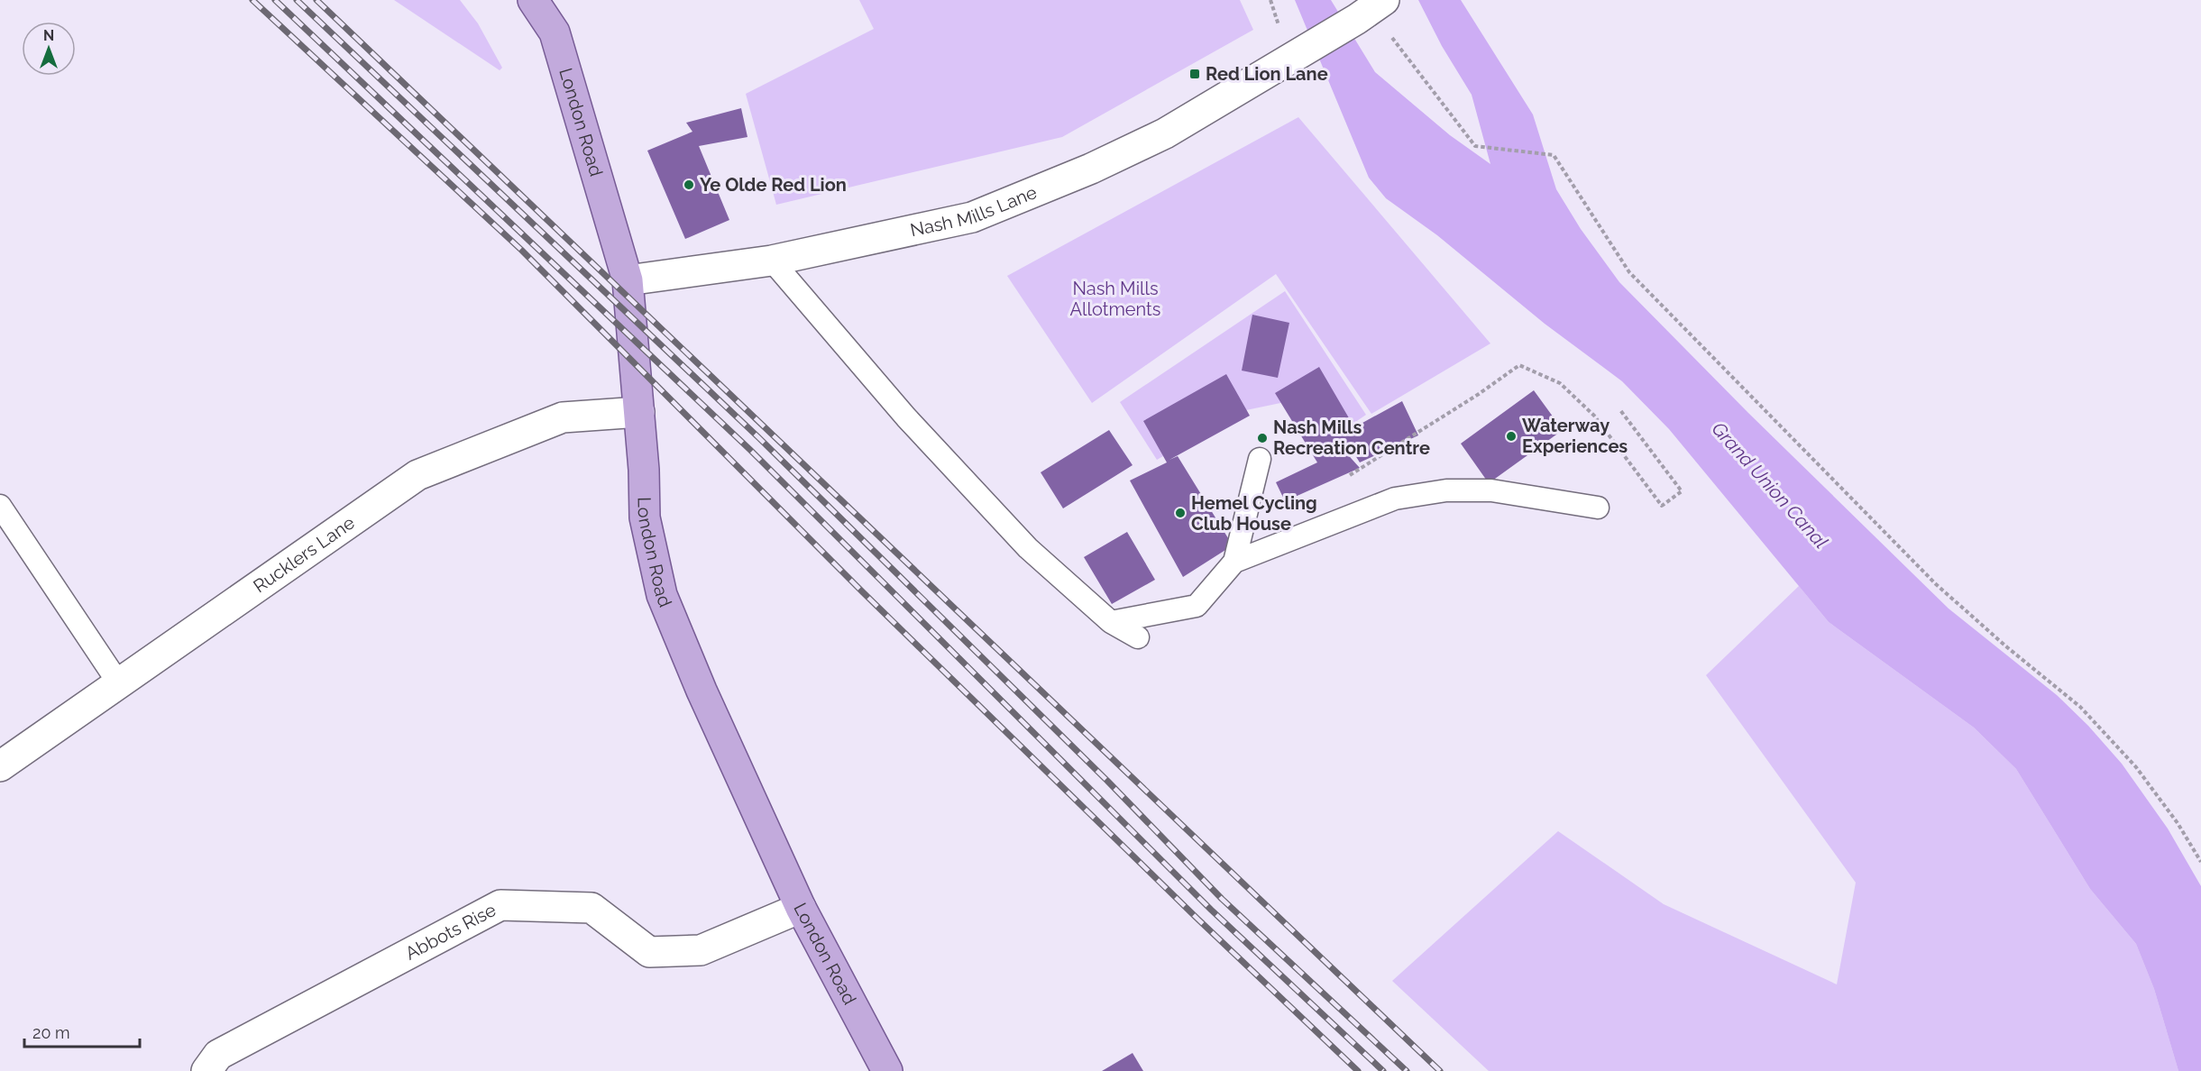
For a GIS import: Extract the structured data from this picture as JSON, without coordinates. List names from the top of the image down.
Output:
{
  "streets": {
    "main road": ["London Road"],
    "street": ["Nash Mills Lane", "Rucklers Lane", "Abbots Rise"]
  },
  "crossings": [
    ["London Road", "Nash Mills Lane"],
    ["London Road", "Rucklers Lane"],
    ["London Road", "Abbots Rise"]
  ],
  "water": ["Grand Union Canal"],
  "parks": ["Nash Mills Allotments"],
  "places": {
    "transit": ["Red Lion Lane"],
    "other": [
      "Ye Olde Red Lion",
      "Waterway Experiences",
      "Nash Mills Recreation Centre",
      "Hemel Cycling Club House"
    ]
  },
  "scale_bar": "20 m",
  "north": "top"
}
